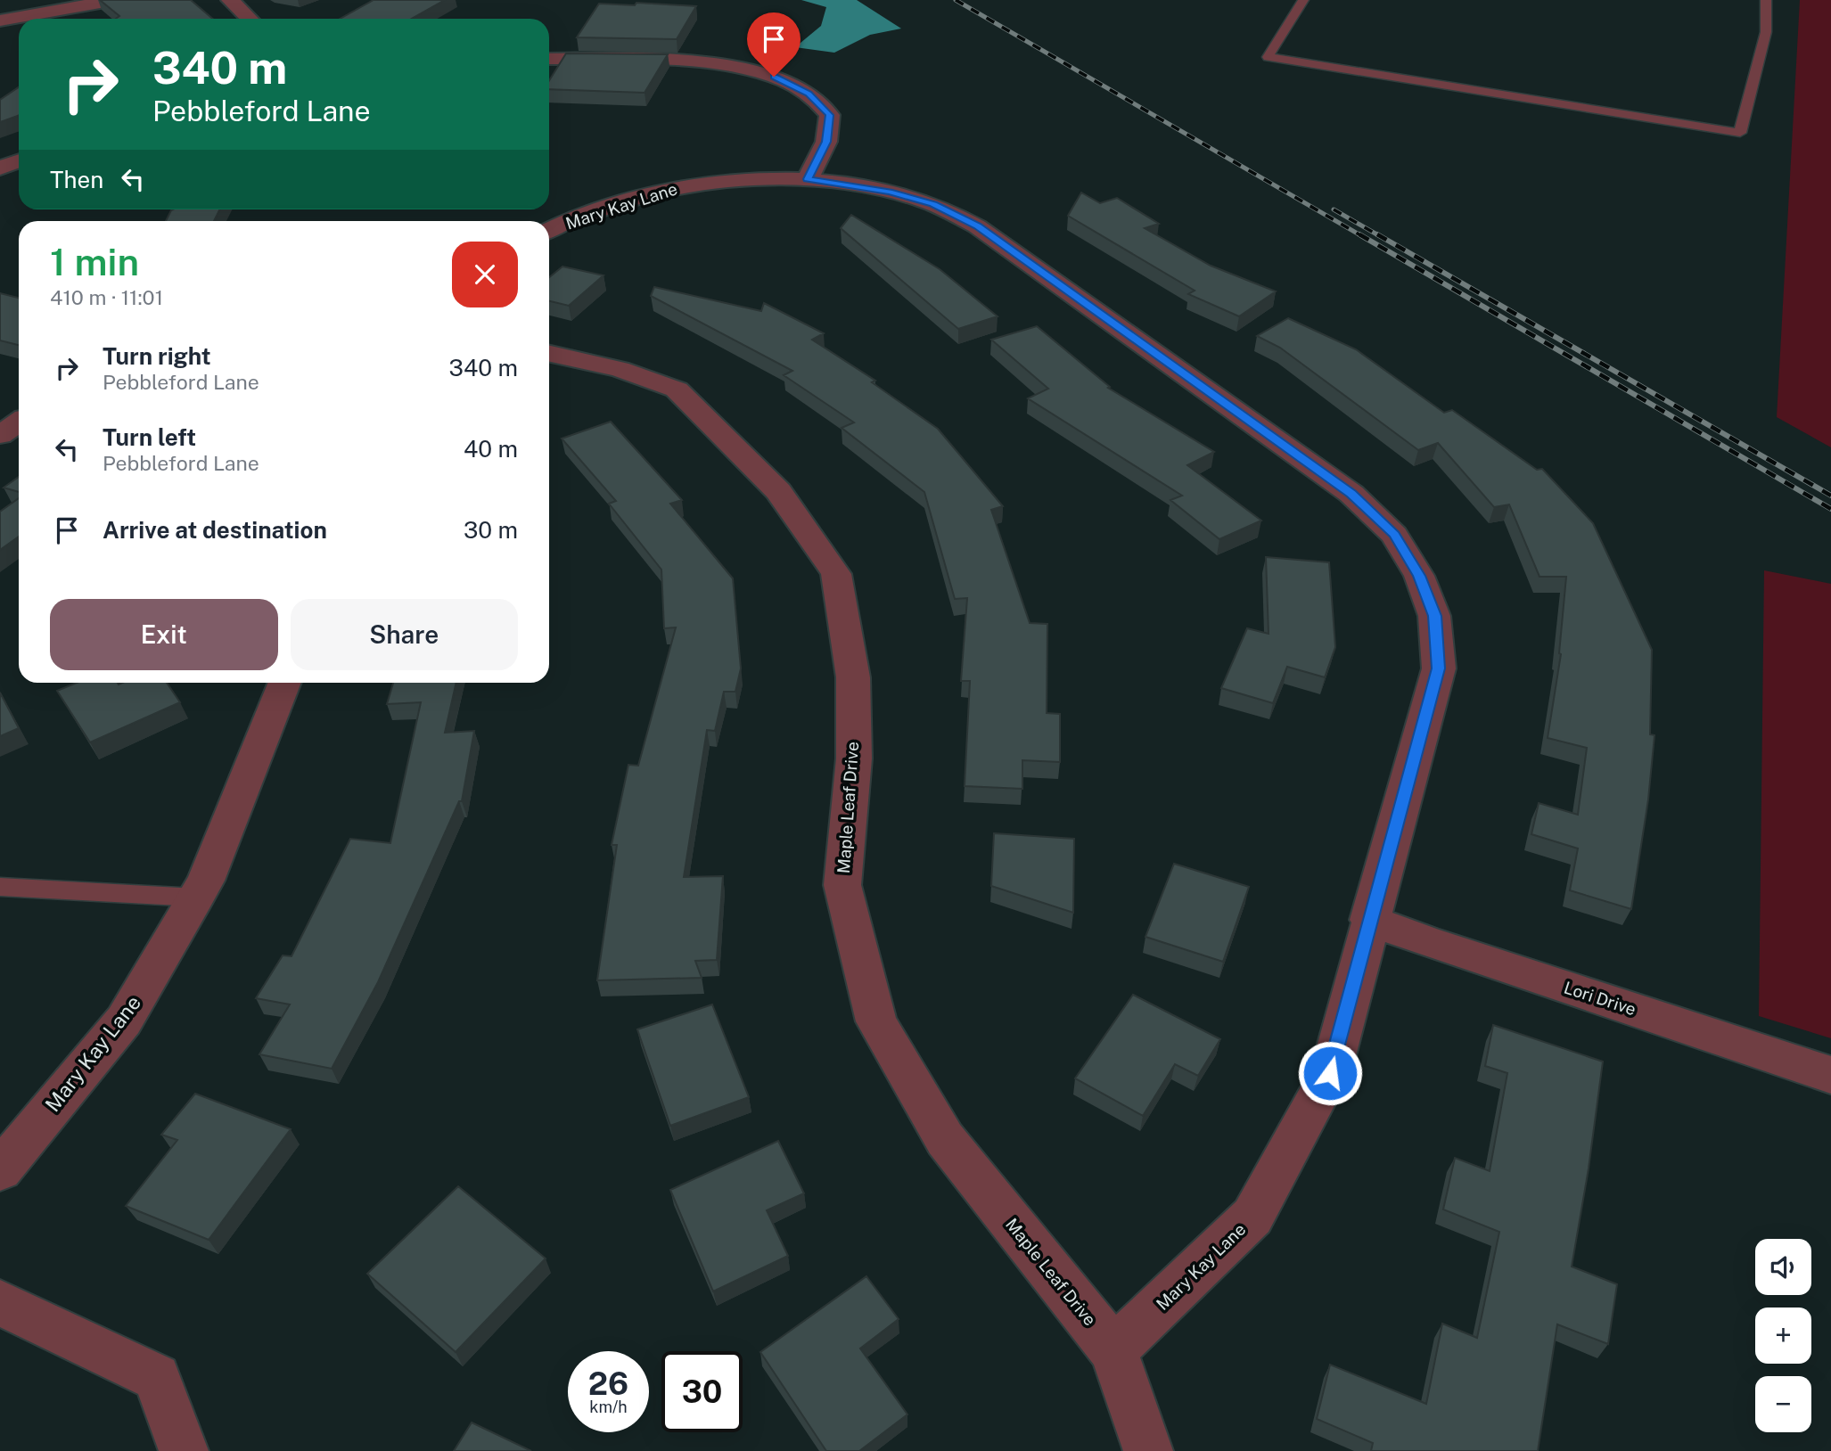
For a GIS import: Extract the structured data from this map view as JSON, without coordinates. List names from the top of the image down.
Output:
{
  "streets": {
    "street": ["Mary Kay Lane", "Maple Leaf Drive", "Lori Drive"]
  },
  "crossings": [
    ["Mary Kay Lane", "Maple Leaf Drive"],
    ["Mary Kay Lane", "Lori Drive"]
  ],
  "page": {
    "turn": ["340 m", "Pebbleford Lane"],
    "then": "Then",
    "heading": ["1 min", "410 m · 11:01"],
    "list": [
      {
        "name": "Turn right",
        "note": "Pebbleford Lane",
        "value": "340 m"
      },
      {
        "name": "Turn left",
        "note": "Pebbleford Lane",
        "value": "40 m"
      },
      {
        "name": "Arrive at destination",
        "value": "30 m"
      }
    ],
    "buttons": ["Exit", "Share"],
    "map_buttons": ["+", "−"],
    "speed": "26 km/h",
    "limit": "30"
  }
}
